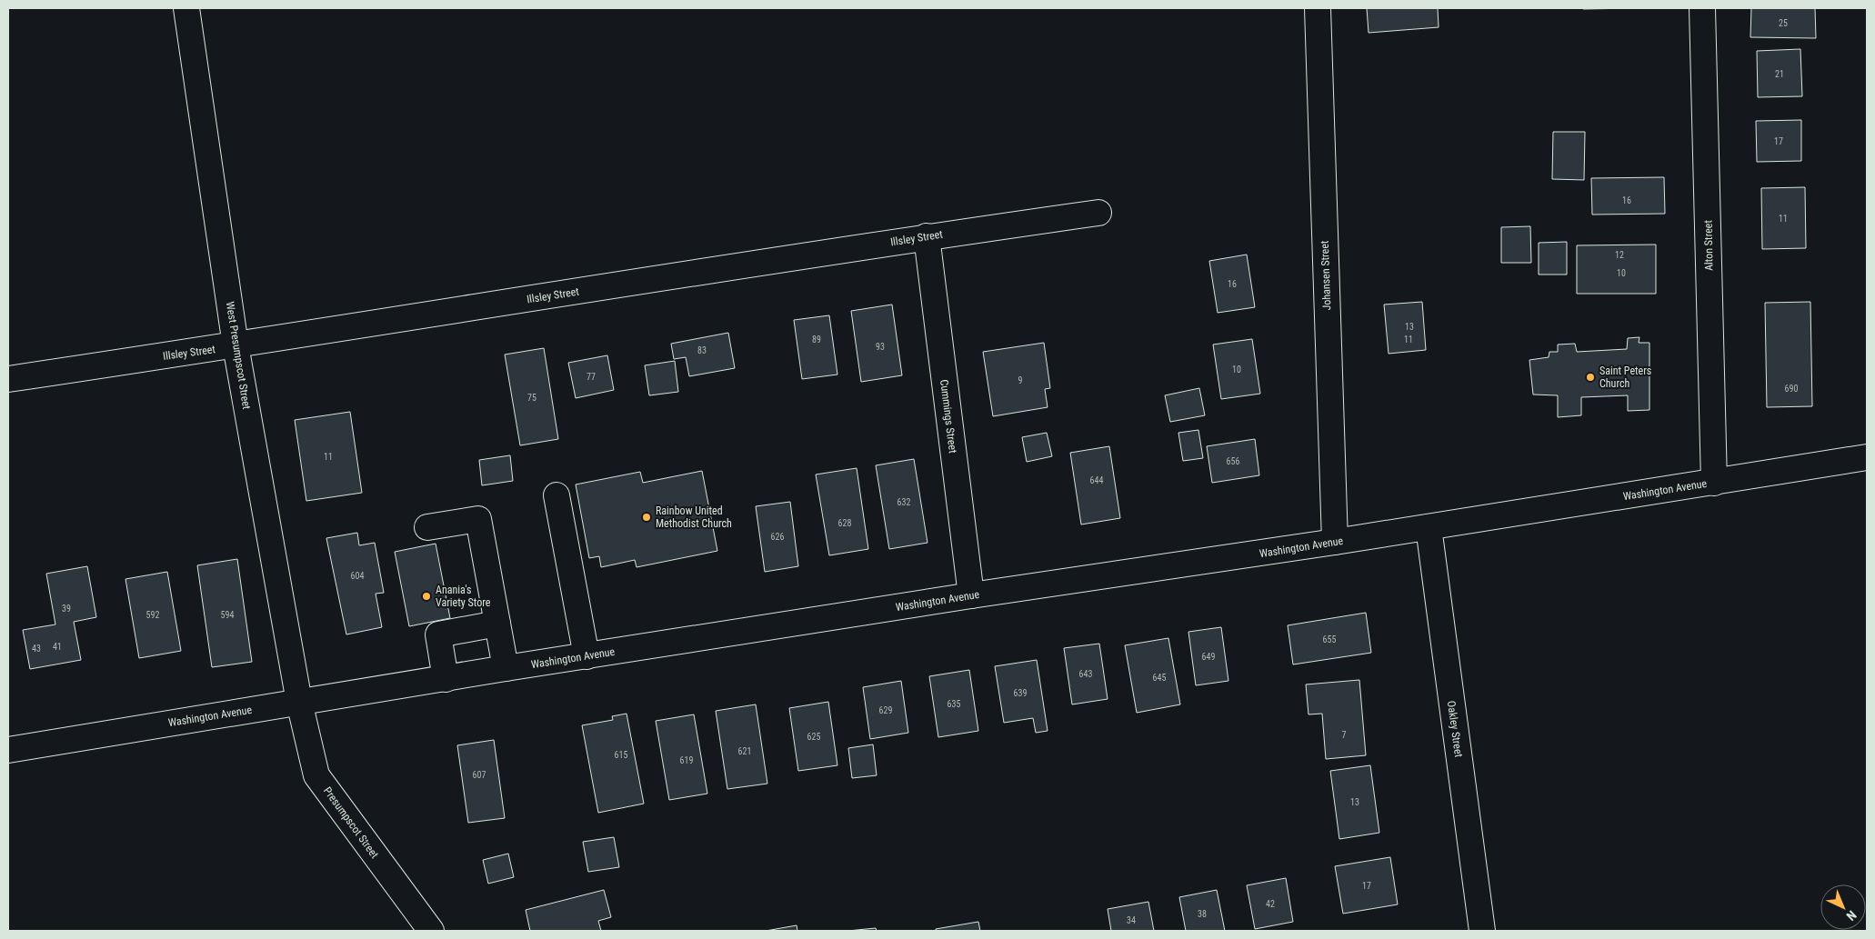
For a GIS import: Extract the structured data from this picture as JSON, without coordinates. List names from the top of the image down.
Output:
{
  "streets": {
    "street": [
      "Illsley Street",
      "Alton Street",
      "Johansen Street",
      "West Presumpscot Street",
      "Cummings Street",
      "Washington Avenue",
      "Oakley Street",
      "Presumpscot Street"
    ]
  },
  "crossings": [
    ["Illsley Street", "West Presumpscot Street"],
    ["Illsley Street", "Cummings Street"],
    ["Alton Street", "Washington Avenue"],
    ["Johansen Street", "Washington Avenue"],
    ["West Presumpscot Street", "Washington Avenue"],
    ["West Presumpscot Street", "Presumpscot Street"],
    ["Cummings Street", "Washington Avenue"],
    ["Washington Avenue", "Oakley Street"],
    ["Washington Avenue", "Presumpscot Street"]
  ],
  "places": ["Saint Peters Church", "Rainbow United Methodist Church", "Anania's Variety Store"],
  "house_numbers": [
    "25",
    "21",
    "17",
    "16",
    "11",
    "12",
    "10",
    "16",
    "13",
    "89",
    "11",
    "93",
    "83",
    "10",
    "77",
    "9",
    "690",
    "75",
    "11",
    "656",
    "644",
    "632",
    "628",
    "626",
    "604",
    "39",
    "592",
    "594",
    "655",
    "41",
    "43",
    "649",
    "643",
    "645",
    "639",
    "635",
    "629",
    "7",
    "625",
    "621",
    "615",
    "619",
    "607",
    "13",
    "17",
    "42",
    "38",
    "34"
  ],
  "north": "bottom right"
}
